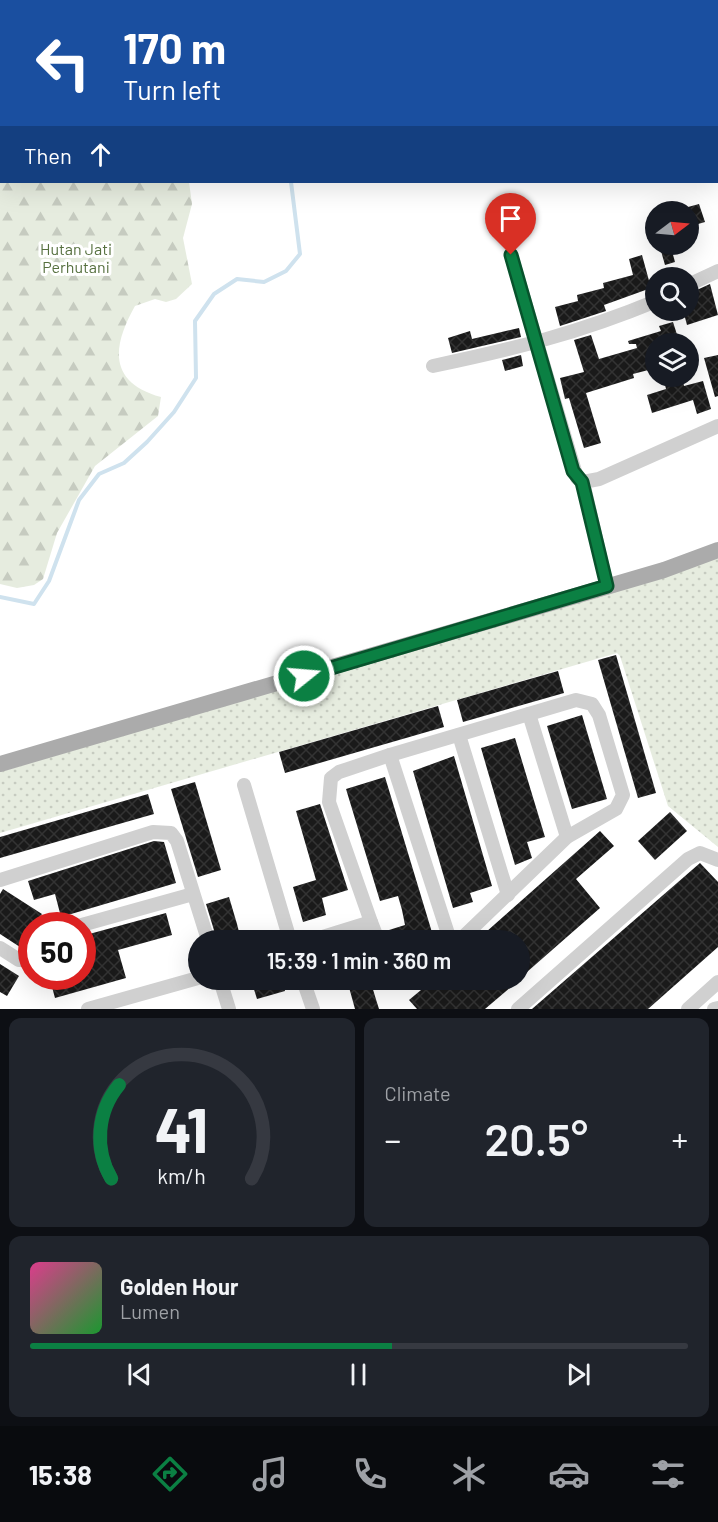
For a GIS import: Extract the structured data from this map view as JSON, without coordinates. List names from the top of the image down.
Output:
{
  "parks": ["Hutan Jati Perhutani"],
  "north": "right",
  "page": {
    "turn": ["170 m", "Turn left"],
    "then": "Then",
    "limit": "50",
    "trip": "15:39 · 1 min · 360 m",
    "tile": "Climate",
    "heat": ["−", "20.5°", "+"],
    "song": ["Golden Hour", "Lumen"],
    "tabs": "15:38",
    "gauge": ["41", "km/h"]
  }
}
